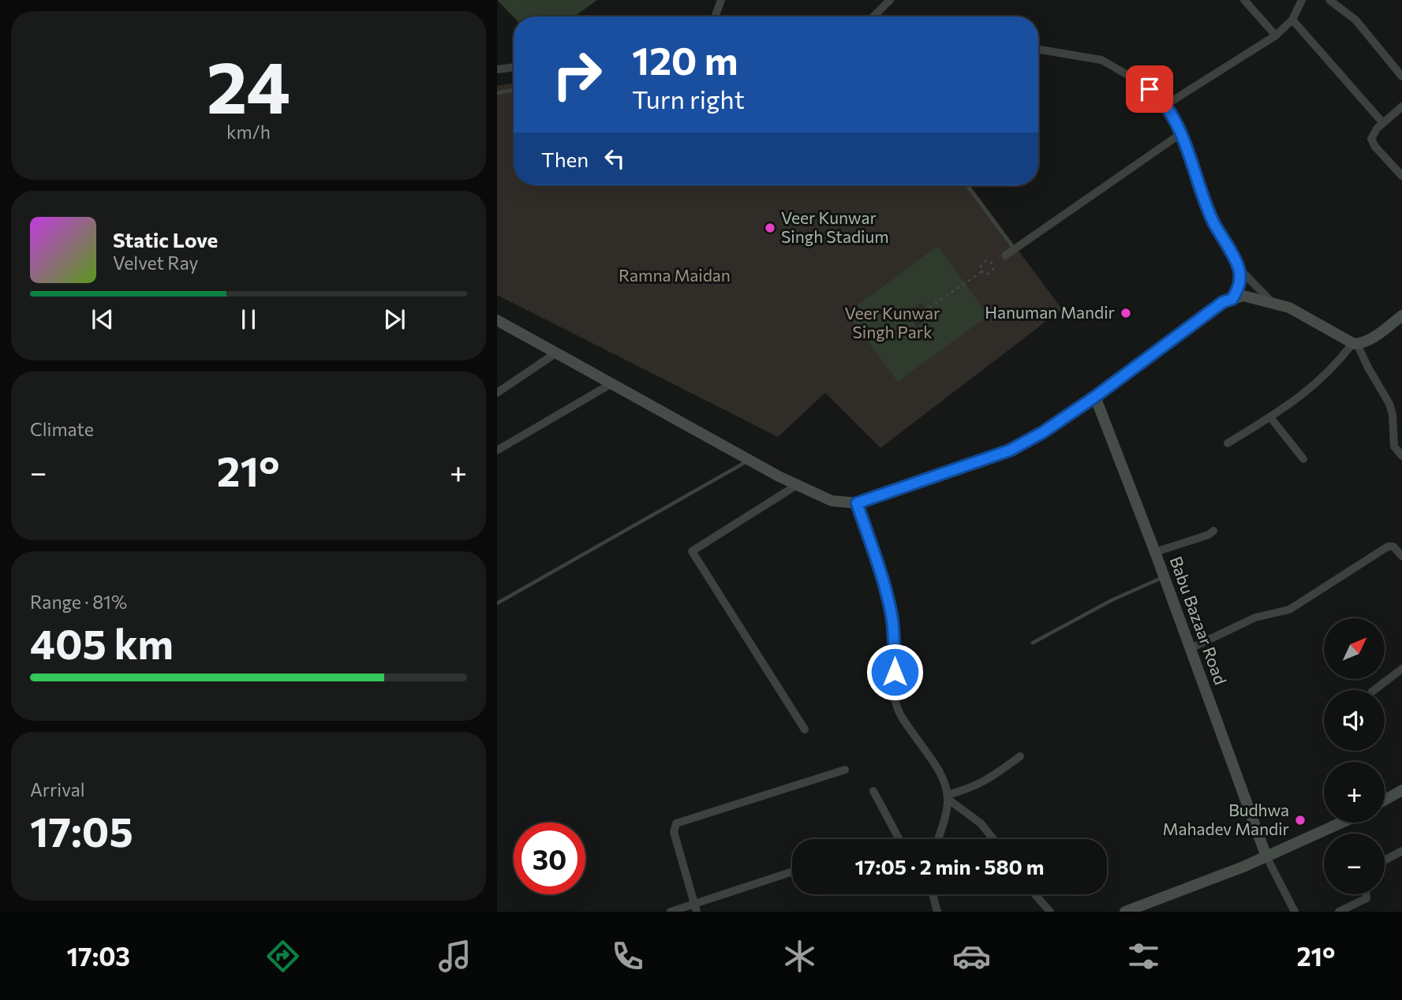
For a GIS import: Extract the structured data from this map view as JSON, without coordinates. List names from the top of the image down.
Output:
{
  "streets": {
    "street": ["Babu Bazaar Road"]
  },
  "parks": ["Ramna Maidan", "Veer Kunwar Singh Park"],
  "places": ["Veer Kunwar Singh Stadium", "Hanuman Mandir", "Budhwa Mahadev Mandir"],
  "north": "top right",
  "page": {
    "tile": [
      ["24", "km/h"],
      "Climate",
      ["Range · 81%", "405 km"],
      ["Arrival", "17:05"]
    ],
    "turn": ["120 m", "Turn right"],
    "then": "Then",
    "song": ["Static Love", "Velvet Ray"],
    "heat": ["−", "21°", "+"],
    "map_buttons": ["+", "−"],
    "limit": "30",
    "trip": "17:05 · 2 min · 580 m",
    "tabs": ["17:03", "21°"]
  }
}
